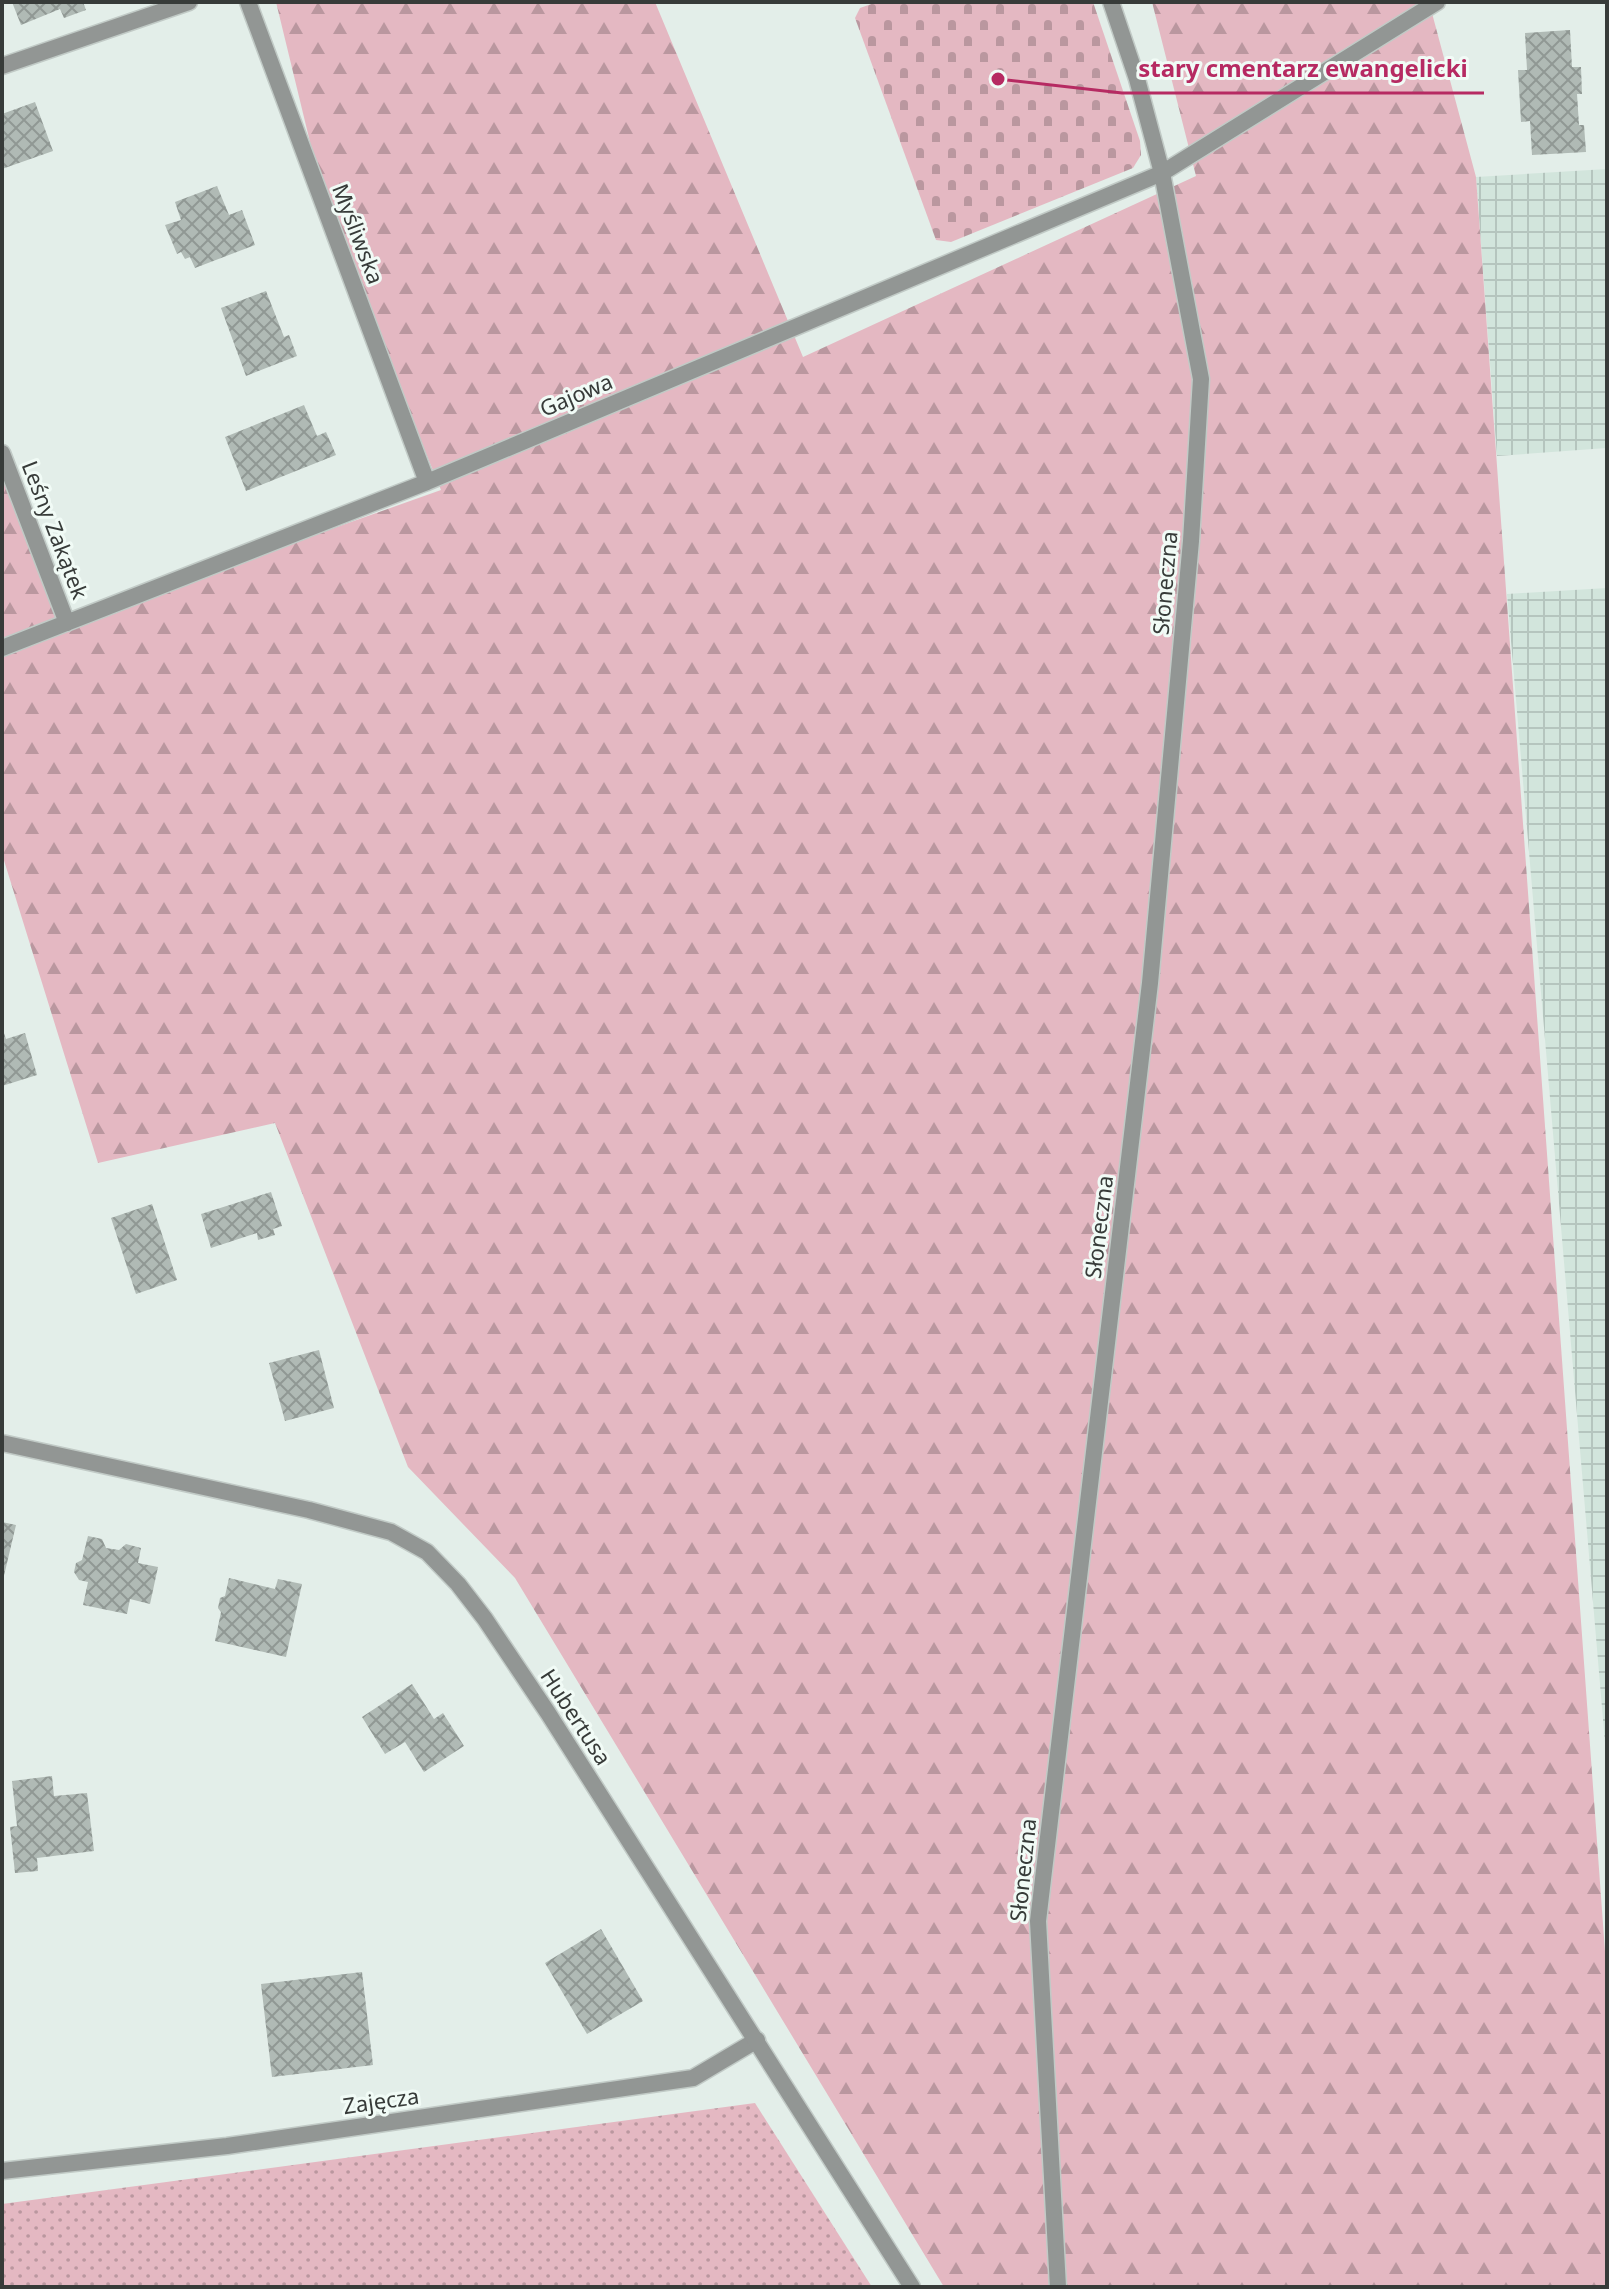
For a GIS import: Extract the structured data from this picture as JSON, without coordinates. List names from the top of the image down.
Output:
{
  "streets": {
    "street": [
      "Myśliwska",
      "Gajowa",
      "Leśny Zakątek",
      "Słoneczna",
      "Hubertusa",
      "Zajęcza"
    ]
  },
  "crossings": [
    ["Myśliwska", "Gajowa"],
    ["Gajowa", "Leśny Zakątek"],
    ["Gajowa", "Słoneczna"],
    ["Hubertusa", "Zajęcza"]
  ],
  "places": ["stary cmentarz ewangelicki"]
}
